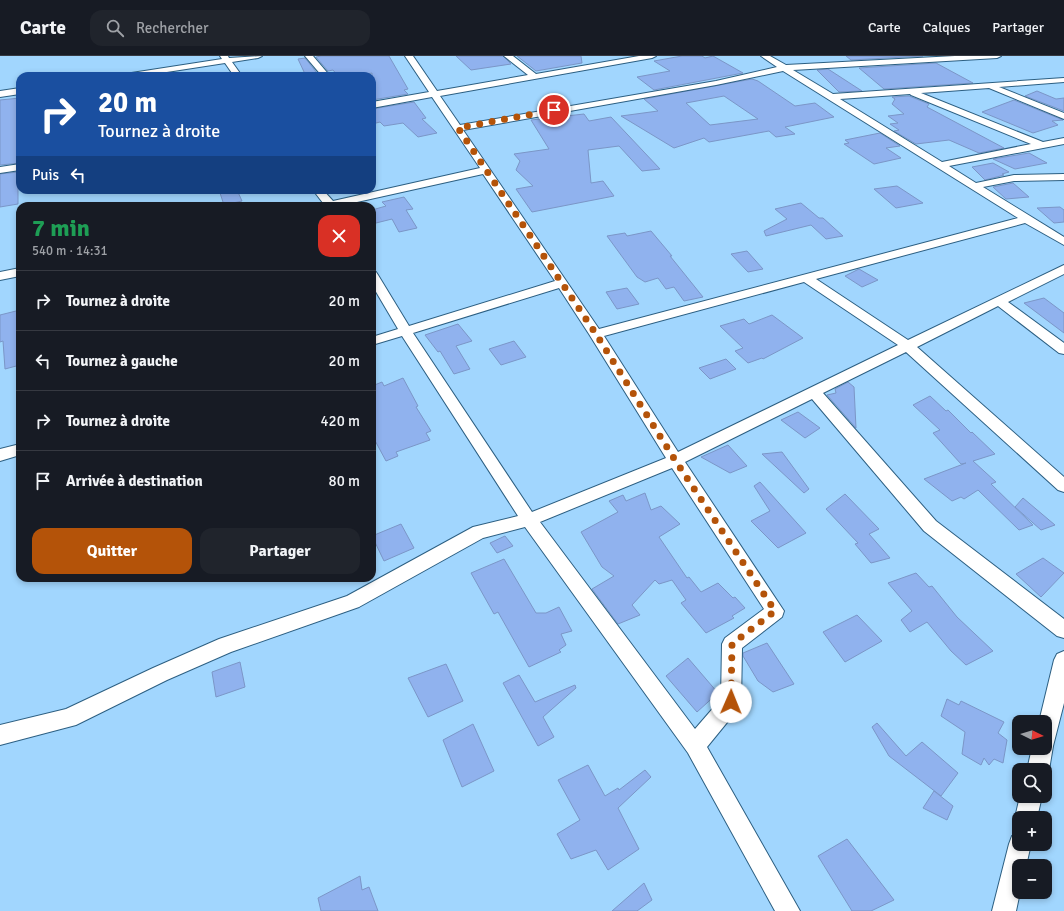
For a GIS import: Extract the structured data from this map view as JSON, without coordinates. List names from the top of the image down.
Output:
{
  "north": "right",
  "page": {
    "header": "Carte",
    "search": "Rechercher",
    "nav": ["Carte", "Calques", "Partager"],
    "turn": ["20 m", "Tournez à droite"],
    "then": "Puis",
    "heading": ["7 min", "540 m · 14:31"],
    "list": [
      {
        "name": "Tournez à droite",
        "value": "20 m"
      },
      {
        "name": "Tournez à gauche",
        "value": "20 m"
      },
      {
        "name": "Tournez à droite",
        "value": "420 m"
      },
      {
        "name": "Arrivée à destination",
        "value": "80 m"
      }
    ],
    "buttons": ["Quitter", "Partager"],
    "map_buttons": ["+", "−"]
  }
}
